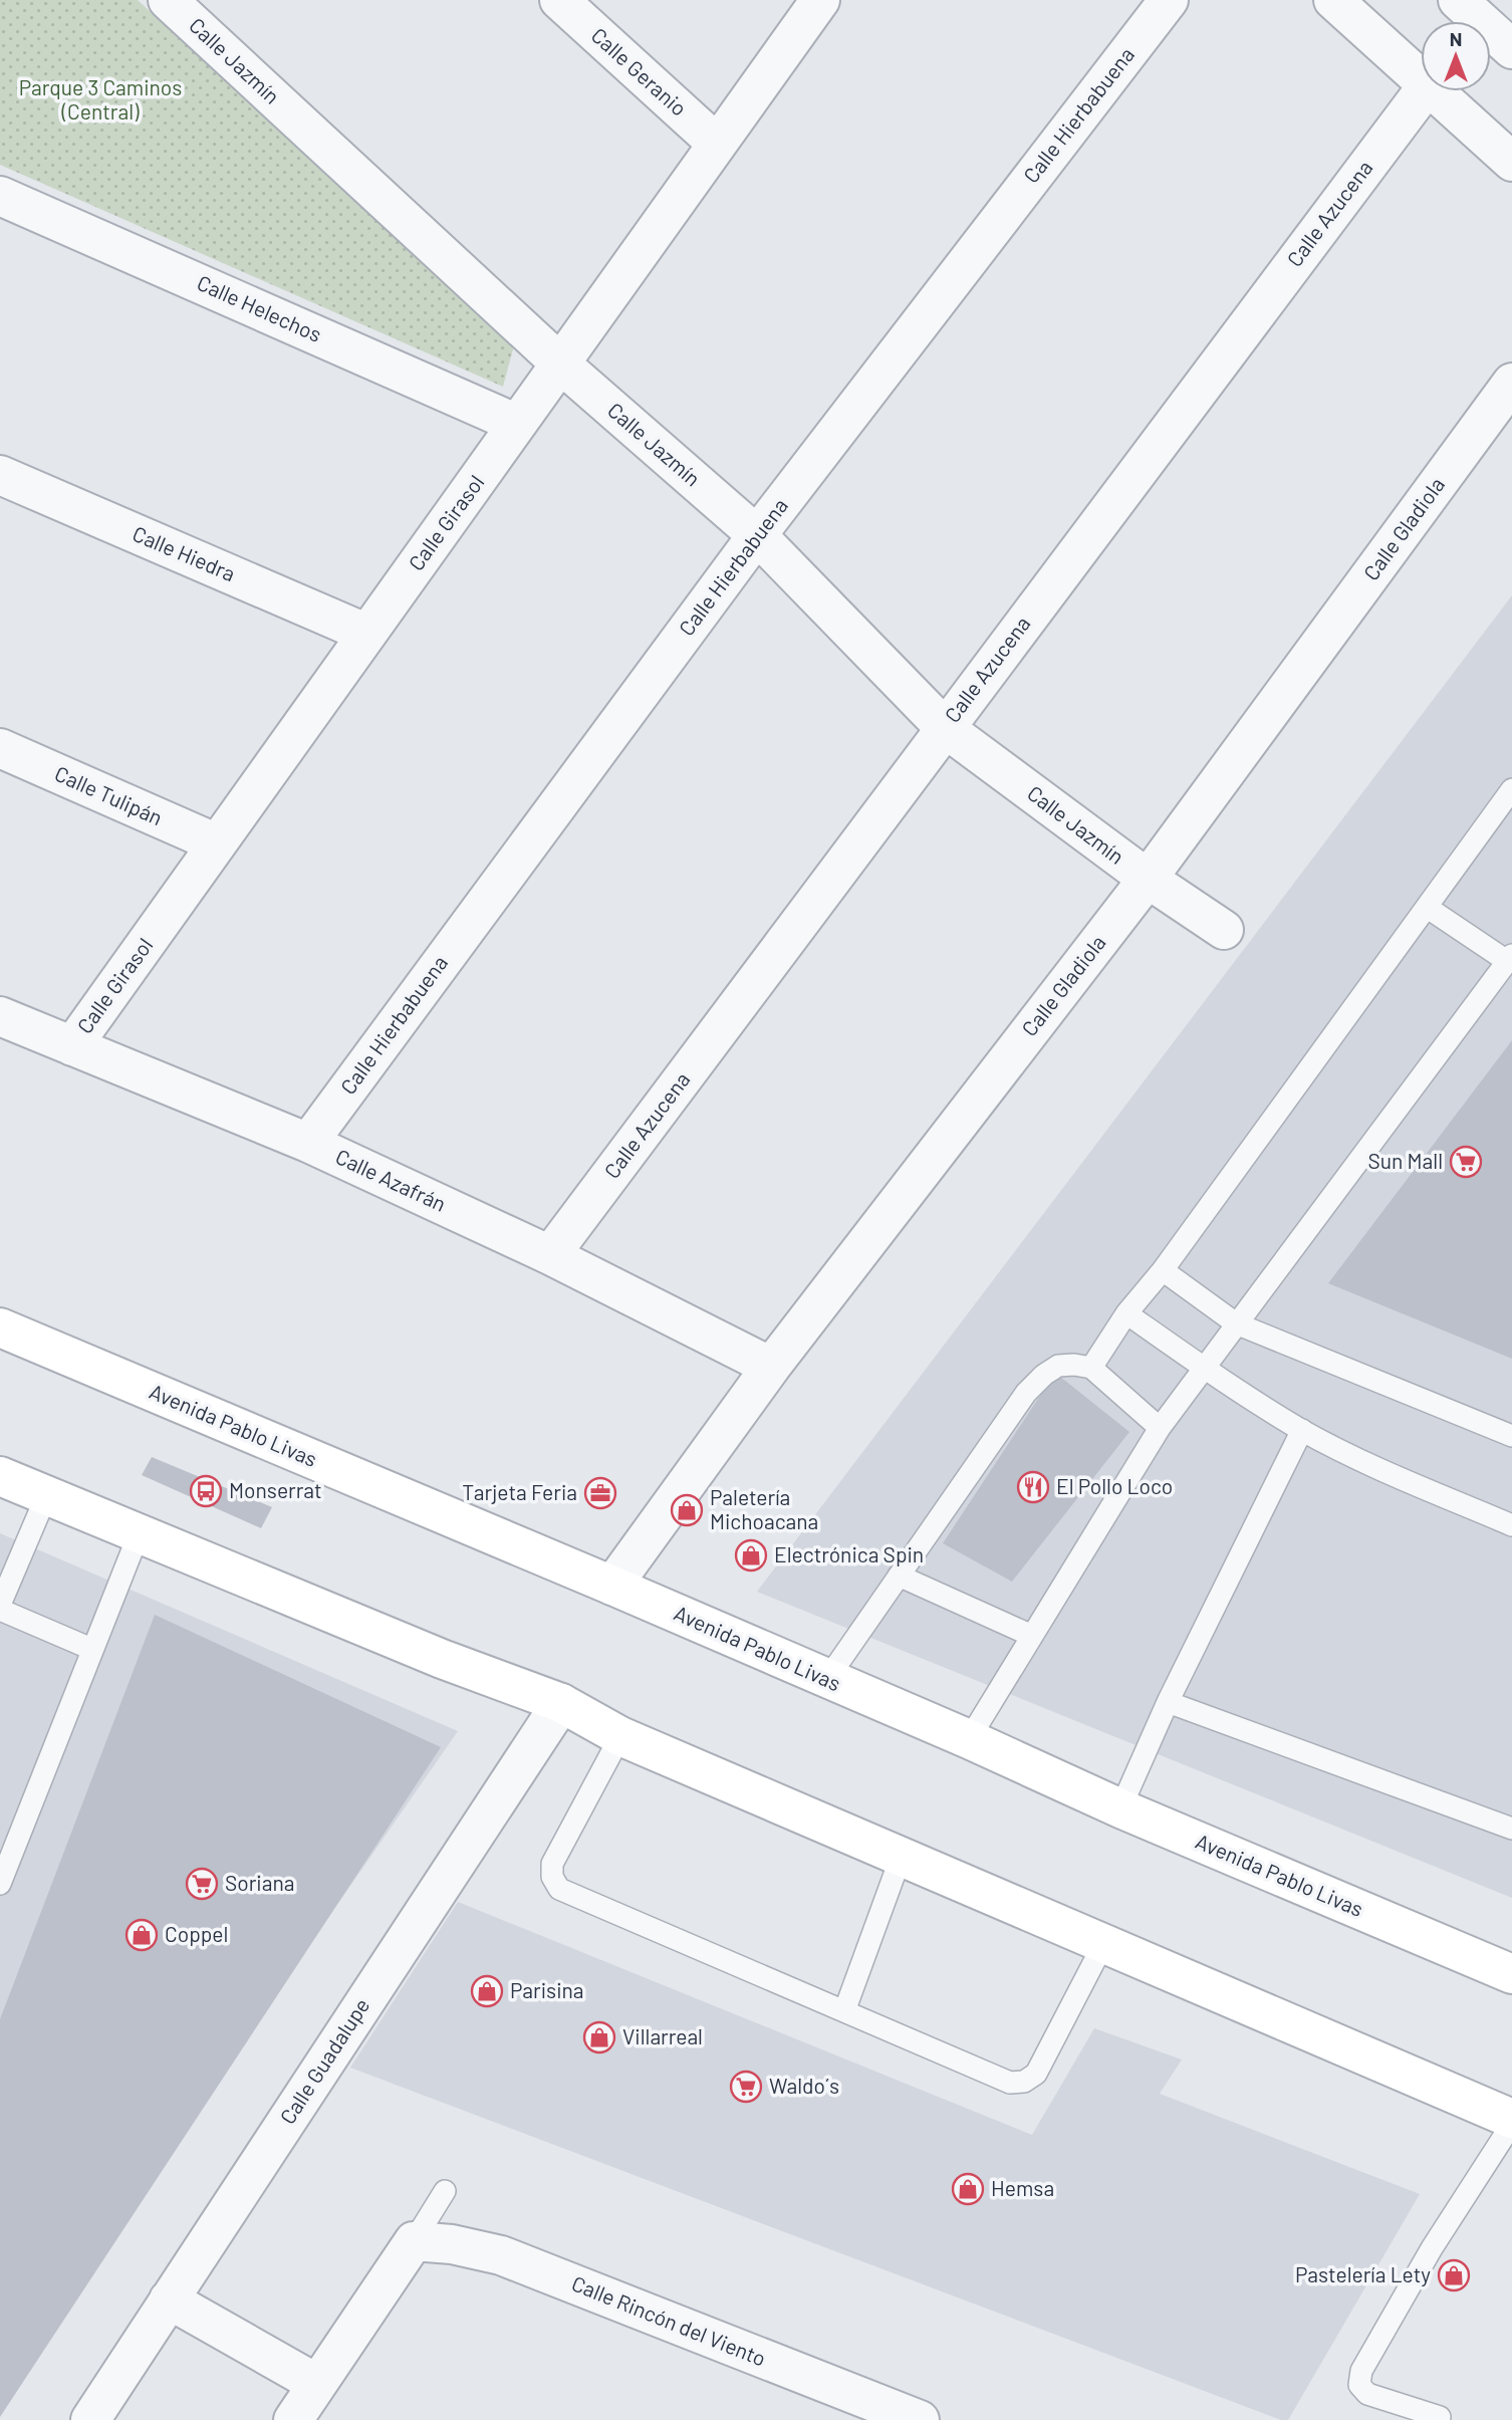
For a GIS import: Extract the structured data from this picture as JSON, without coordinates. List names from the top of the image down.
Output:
{
  "streets": {
    "main road": ["Avenida Pablo Livas"],
    "street": [
      "Calle Jazmín",
      "Calle Geranio",
      "Calle Hierbabuena",
      "Calle Azucena",
      "Calle Helechos",
      "Calle Girasol",
      "Calle Gladiola",
      "Calle Hiedra",
      "Calle Tulipán",
      "Calle Azafrán",
      "Calle Guadalupe",
      "Calle Rincón del Viento"
    ]
  },
  "crossings": [
    ["Calle Jazmín", "Calle Hierbabuena"],
    ["Calle Jazmín", "Calle Azucena"],
    ["Calle Jazmín", "Calle Girasol"],
    ["Calle Jazmín", "Calle Gladiola"],
    ["Calle Geranio", "Calle Girasol"],
    ["Calle Hierbabuena", "Calle Azafrán"],
    ["Calle Azucena", "Calle Azafrán"],
    ["Calle Helechos", "Calle Girasol"],
    ["Calle Girasol", "Calle Hiedra"],
    ["Calle Girasol", "Calle Tulipán"],
    ["Calle Girasol", "Calle Azafrán"],
    ["Calle Gladiola", "Calle Azafrán"],
    ["Calle Gladiola", "Avenida Pablo Livas"]
  ],
  "parks": ["Parque 3 Caminos (Central)"],
  "places": {
    "supermarket": ["Sun Mall", "Soriana", "Waldo´s"],
    "restaurant": ["El Pollo Loco"],
    "bus stop": ["Monserrat"],
    "office": ["Tarjeta Feria"],
    "shop": [
      "Paletería Michoacana",
      "Electrónica Spin",
      "Coppel",
      "Parisina",
      "Villarreal",
      "Hemsa",
      "Pastelería Lety"
    ]
  },
  "north": "top"
}
